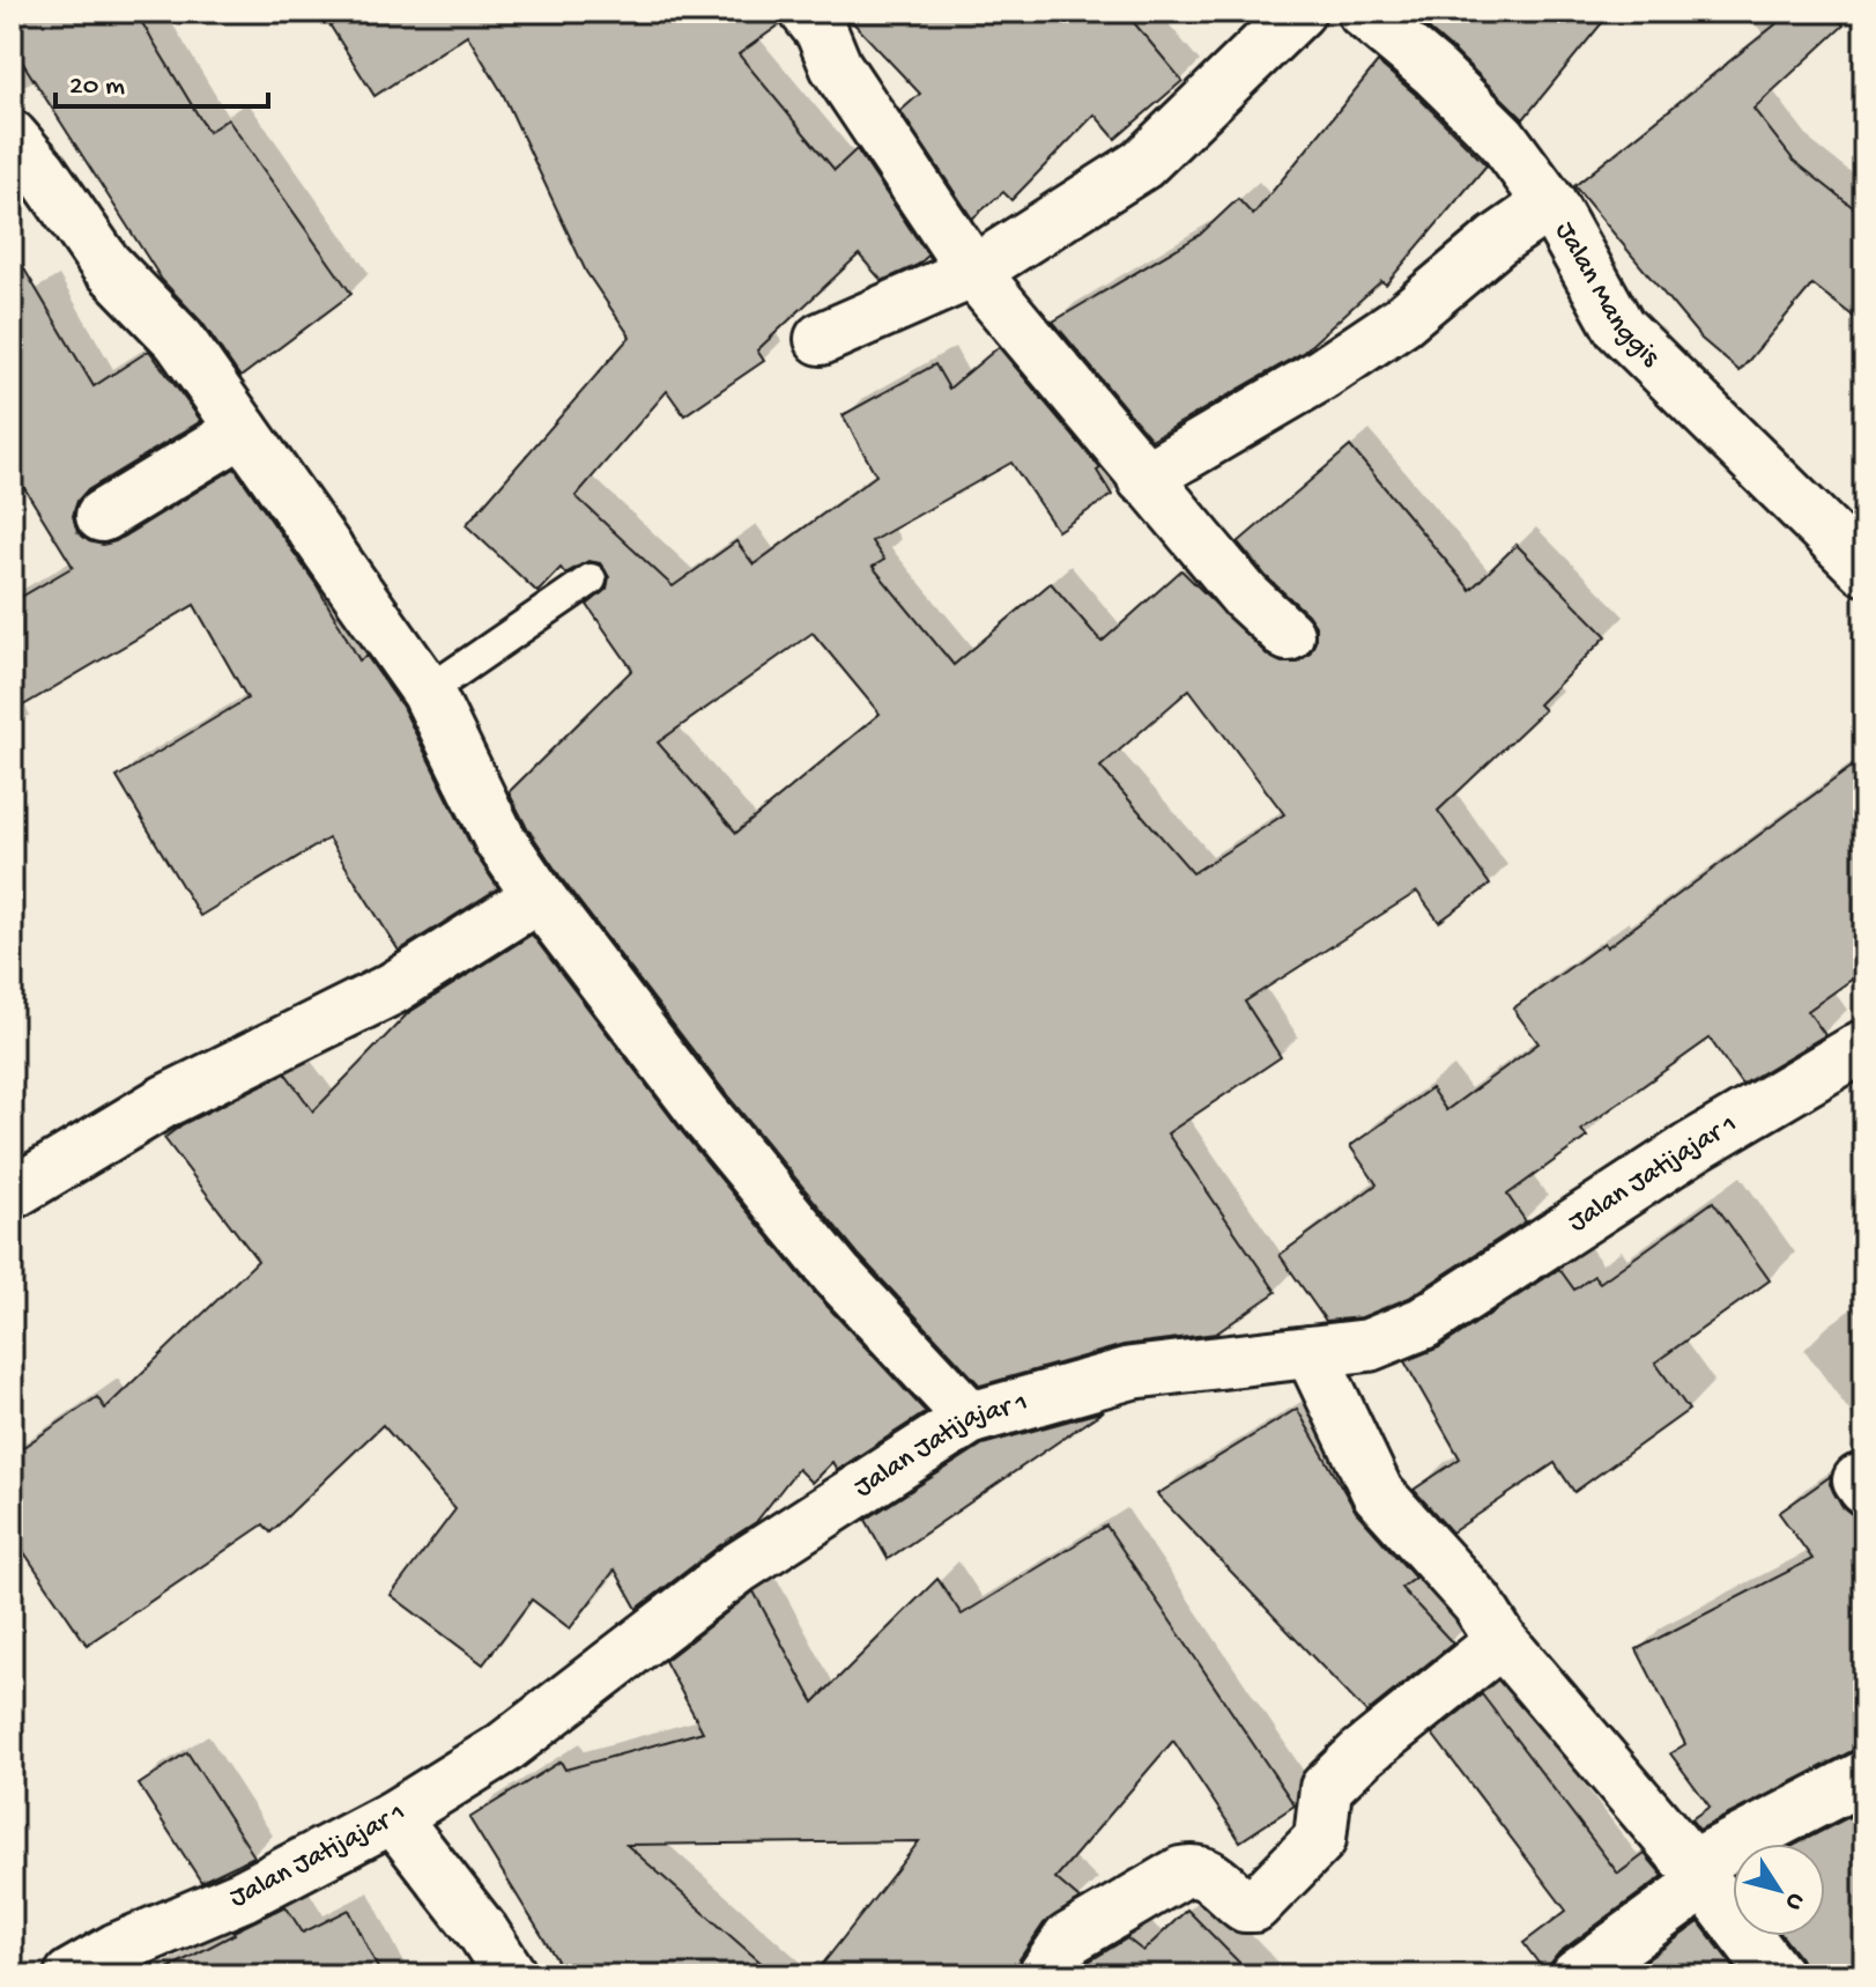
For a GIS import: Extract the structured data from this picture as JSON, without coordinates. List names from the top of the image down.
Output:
{
  "streets": {
    "street": ["Jalan Manggis", "Jalan Jatijajar 1"]
  },
  "scale_bar": "20 m",
  "north": "bottom right"
}
